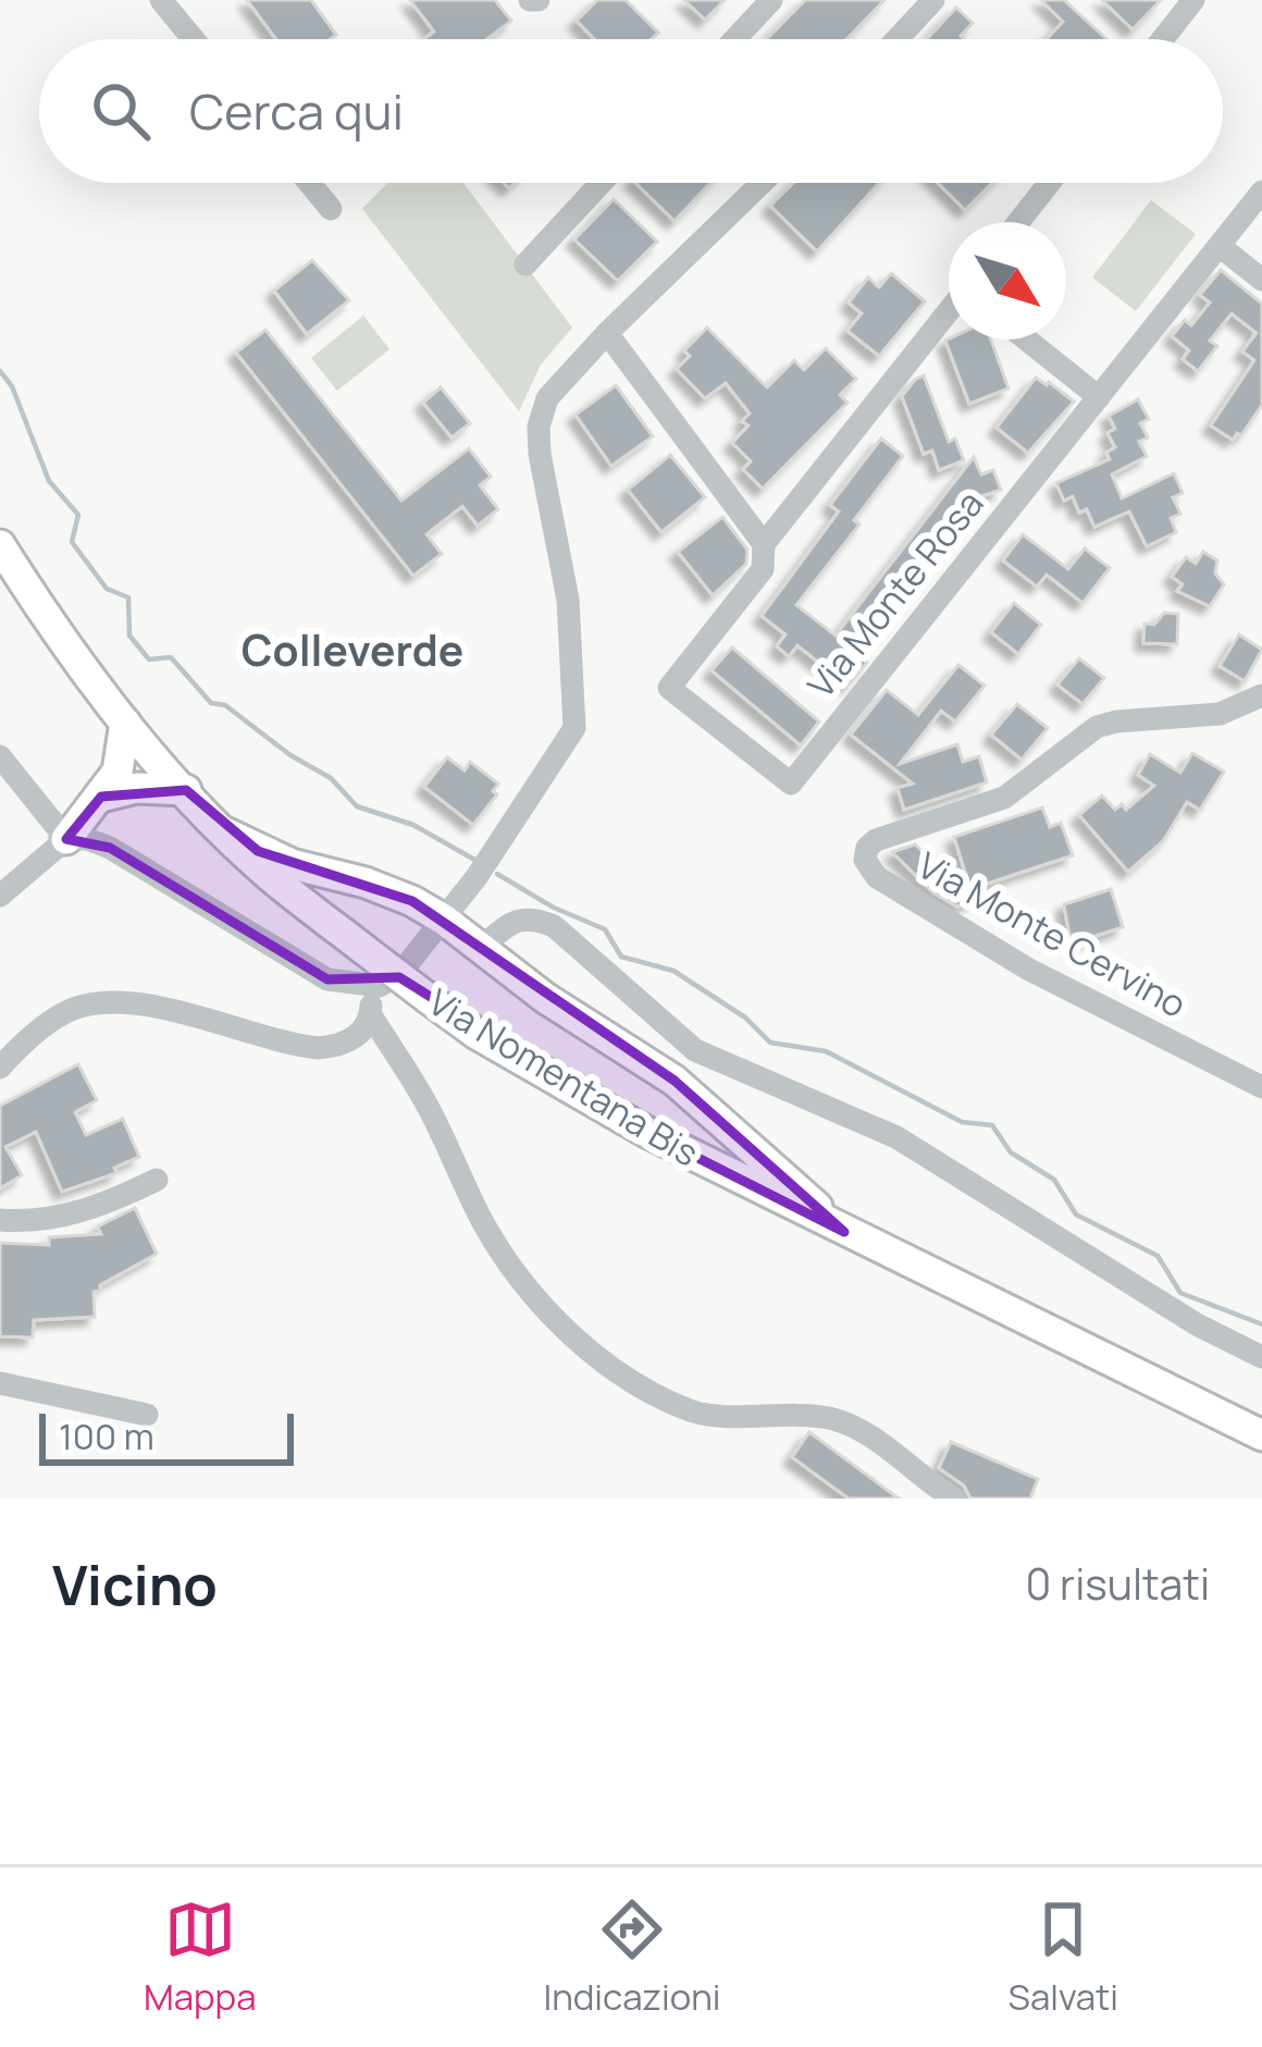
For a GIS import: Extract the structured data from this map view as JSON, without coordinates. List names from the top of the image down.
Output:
{
  "streets": {
    "main road": ["Via Nomentana Bis"],
    "street": ["Via Monte Rosa", "Via Monte Cervino"]
  },
  "districts": ["Colleverde"],
  "scale_bar": "100 m",
  "north": "bottom right",
  "page": {
    "search": "Cerca qui",
    "scale": "100 m",
    "heading": ["Vicino", "0 risultati"],
    "nav": ["Mappa", "Indicazioni", "Salvati"]
  }
}
